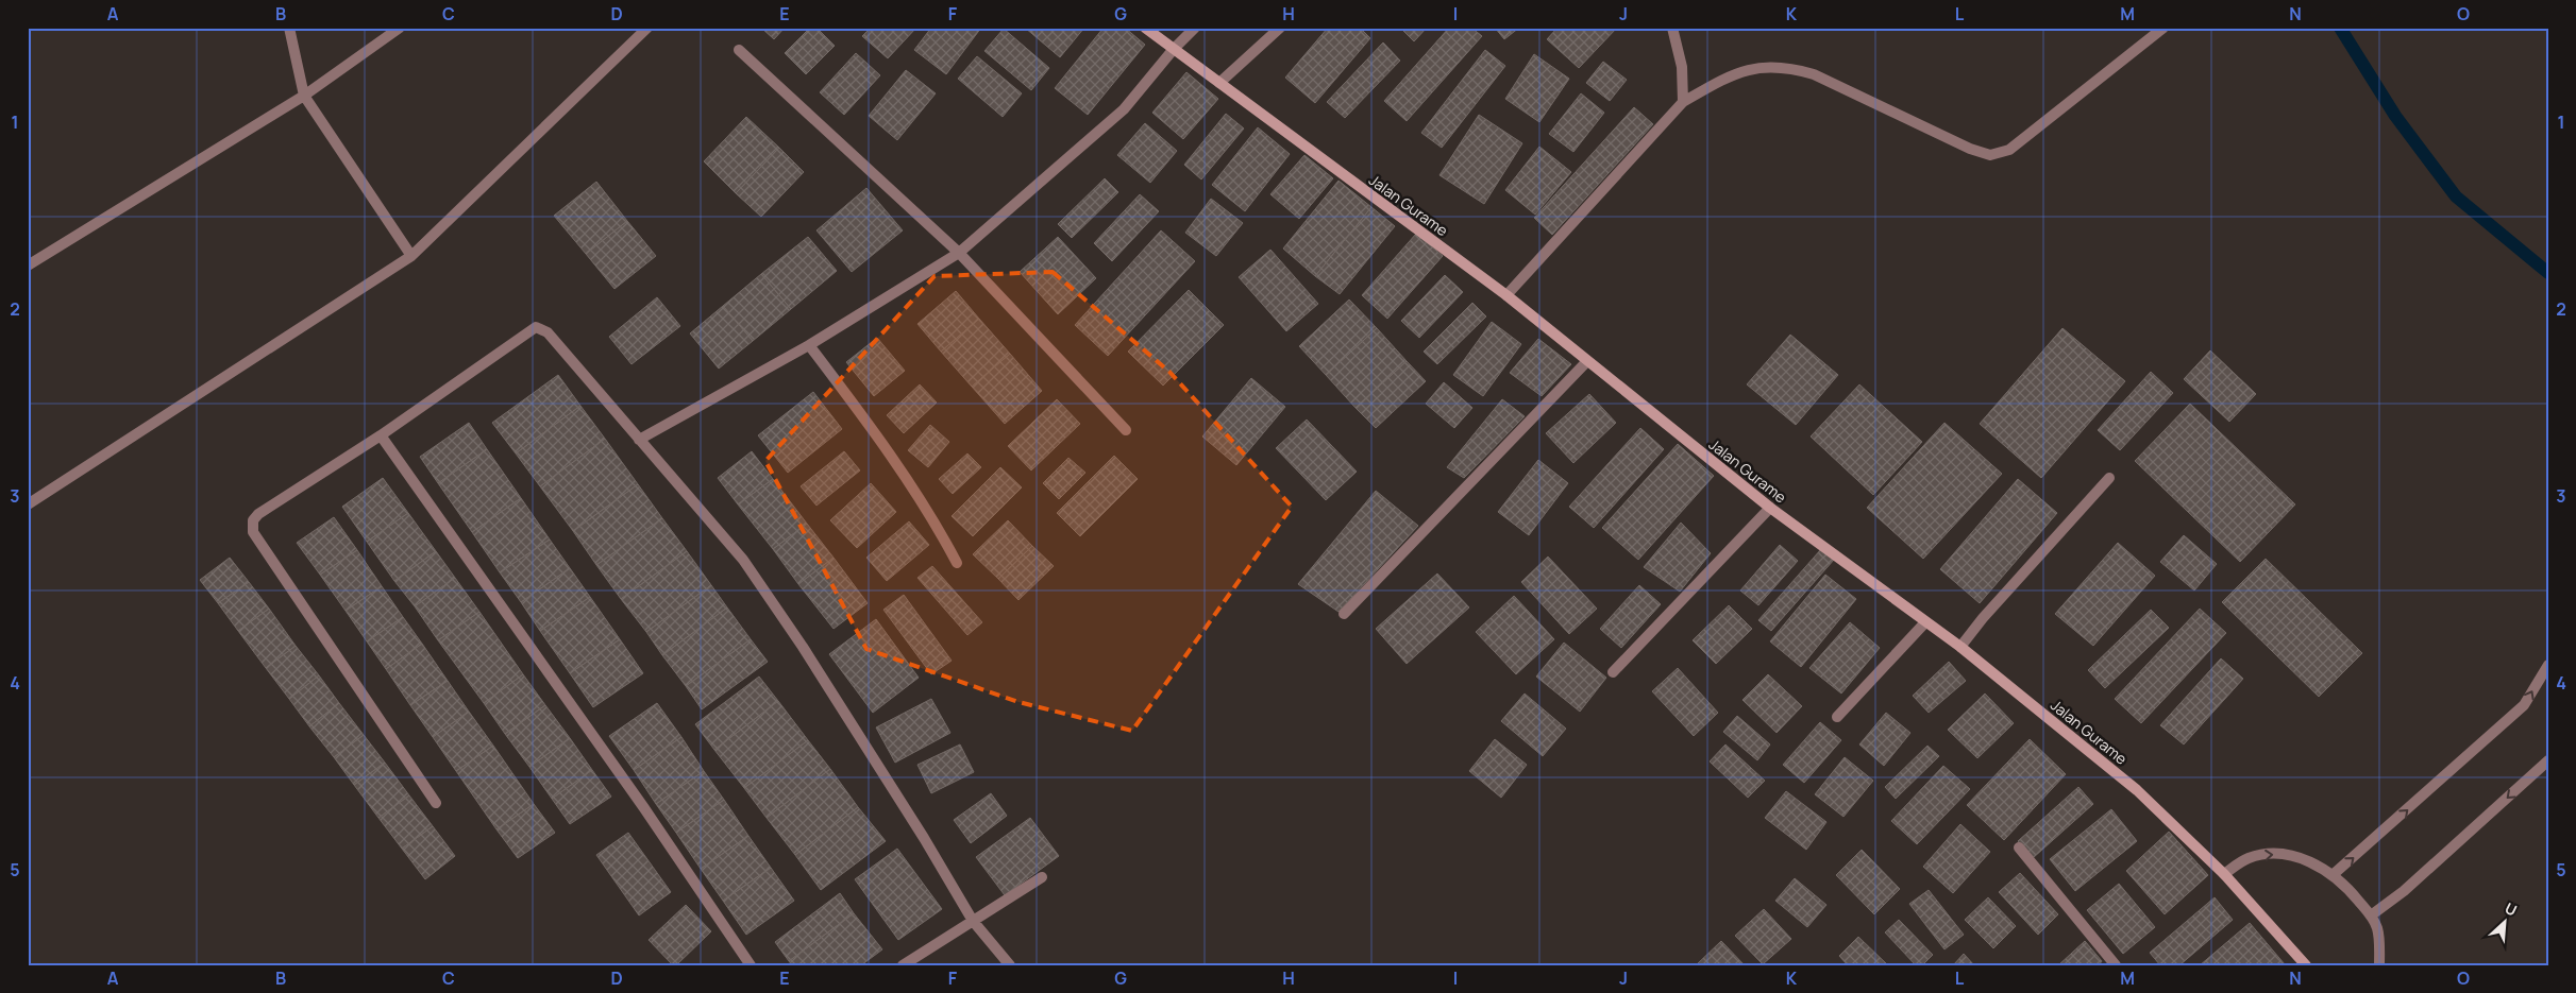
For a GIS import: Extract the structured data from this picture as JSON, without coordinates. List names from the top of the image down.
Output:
{
  "streets": {
    "street": ["Jalan Gurame"]
  },
  "north": "top right",
  "grid": {
    "columns": [
      "A",
      "B",
      "C",
      "D",
      "E",
      "F",
      "G",
      "H",
      "I",
      "J",
      "K",
      "L",
      "M",
      "N",
      "O"
    ],
    "rows": [
      "1",
      "2",
      "3",
      "4",
      "5"
    ]
  }
}
